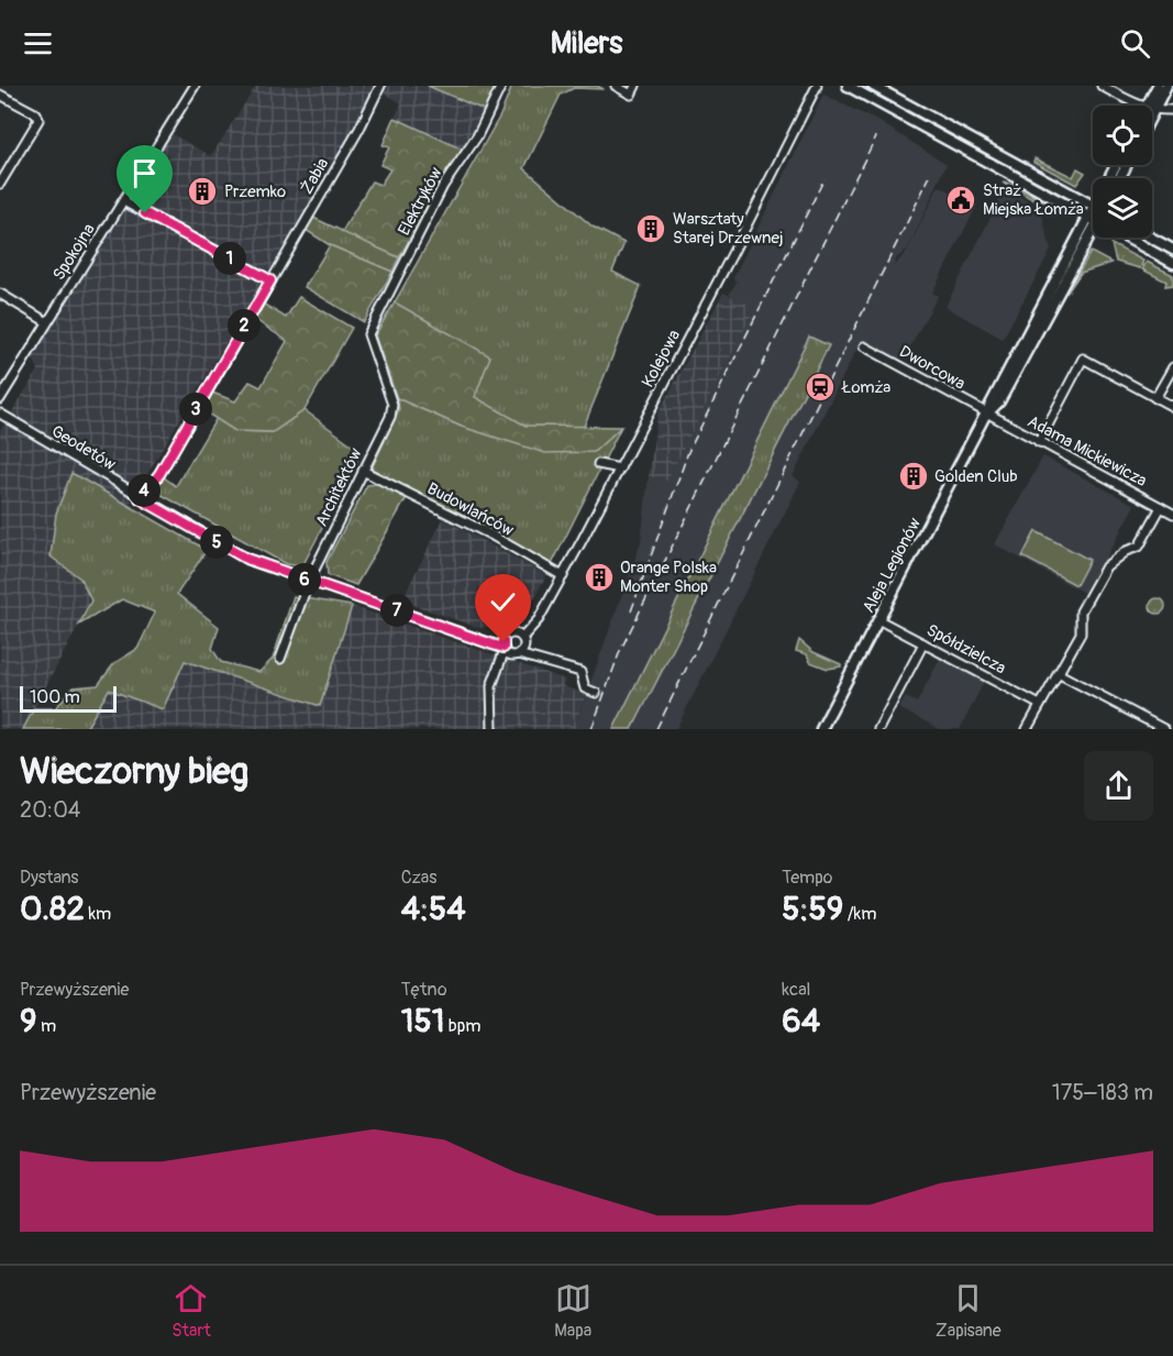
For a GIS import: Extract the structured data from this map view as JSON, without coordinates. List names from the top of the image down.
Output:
{
  "streets": {
    "main road": ["Aleja Legionów"],
    "street": [
      "Żabia",
      "Elektryków",
      "Spokojna",
      "Kolejowa",
      "Dworcowa",
      "Geodetów",
      "Adama Mickiewicza",
      "Architektów",
      "Budowlańców",
      "Spółdzielcza"
    ]
  },
  "crossings": [
    ["Żabia", "Geodetów"],
    ["Elektryków", "Architektów"],
    ["Kolejowa", "Budowlańców"],
    ["Dworcowa", "Adama Mickiewicza"],
    ["Dworcowa", "Aleja Legionów"],
    ["Geodetów", "Architektów"],
    ["Adama Mickiewicza", "Aleja Legionów"],
    ["Architektów", "Budowlańców"],
    ["Aleja Legionów", "Spółdzielcza"]
  ],
  "places": {
    "building": [
      "Przemko",
      "Warsztaty Starej Drzewnej",
      "Golden Club",
      "Orange Polska Monter Shop"
    ],
    "public building": ["Straż Miejska Łomża"],
    "station": ["Łomża"]
  },
  "scale_bar": "100 m",
  "page": {
    "header": "Milers",
    "pins": [
      "1",
      "2",
      "3",
      "4",
      "5",
      "6",
      "7"
    ],
    "scale": "100 m",
    "heading": ["Wieczorny bieg", "20:04"],
    "stats": [
      ["Dystans", "0.82 km"],
      ["Czas", "4:54"],
      ["Tempo", "5:59 /km"],
      ["Przewyższenie", "9 m"],
      ["Tętno", "151 bpm"],
      ["kcal", "64"]
    ],
    "chart": ["Przewyższenie", "175–183 m"],
    "tabs": ["Start", "Mapa", "Zapisane"]
  }
}
